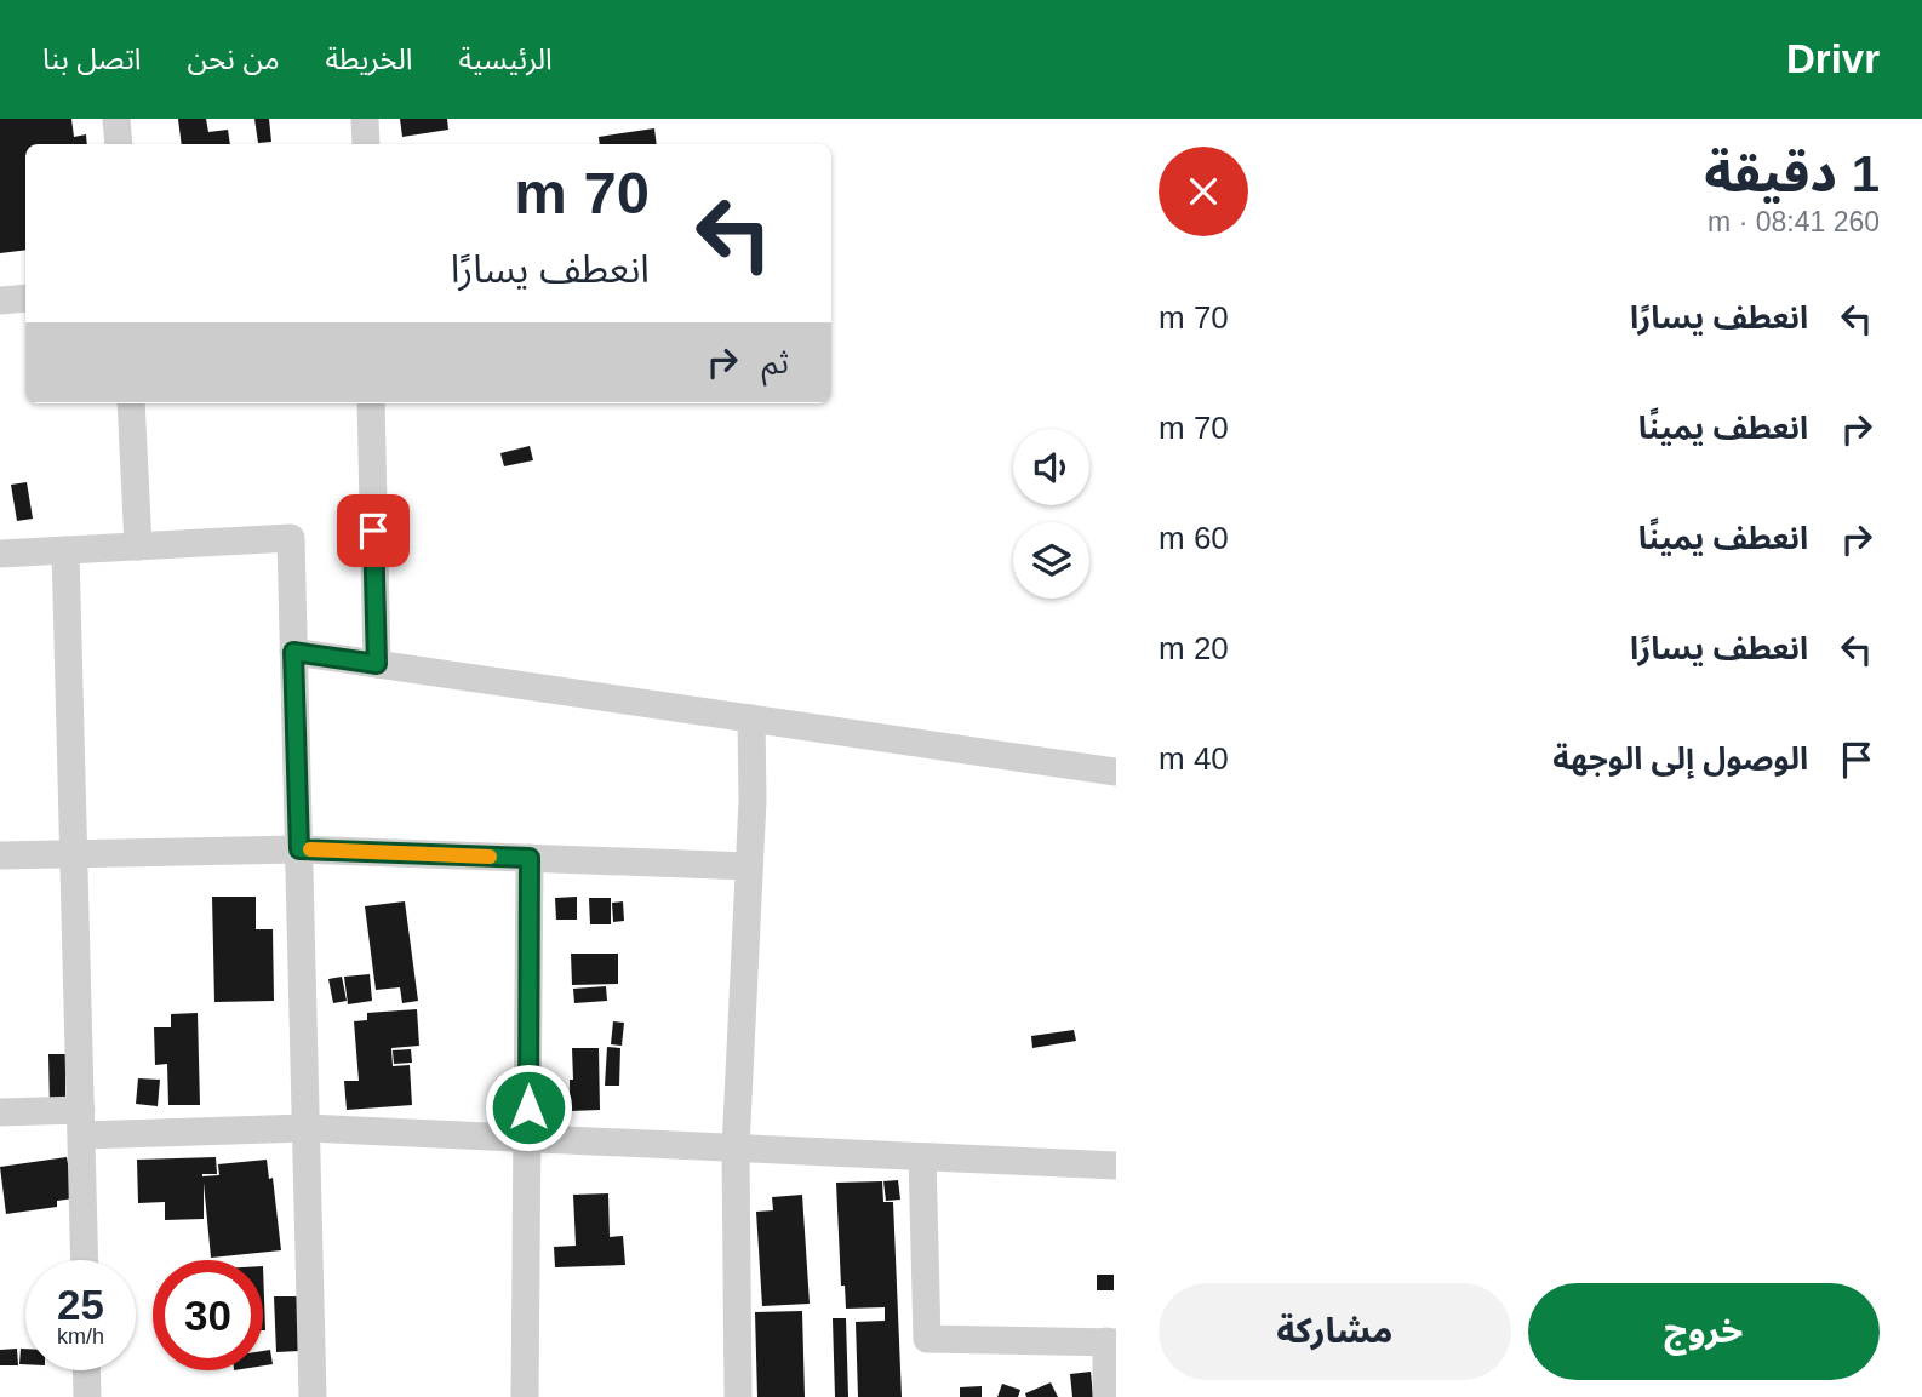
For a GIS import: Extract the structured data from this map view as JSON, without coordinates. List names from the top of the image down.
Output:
{
  "page": {
    "header": "Drivr",
    "nav": [
      "الرئيسية",
      "الخريطة",
      "من نحن",
      "اتصل بنا"
    ],
    "heading": ["1 دقيقة", "260 m · 08:41"],
    "turn": ["70 m", "انعطف يسارًا"],
    "list": [
      {
        "name": "انعطف يسارًا",
        "value": "70 m"
      },
      {
        "name": "انعطف يمينًا",
        "value": "70 m"
      },
      {
        "name": "انعطف يمينًا",
        "value": "60 m"
      },
      {
        "name": "انعطف يسارًا",
        "value": "20 m"
      },
      {
        "name": "الوصول إلى الوجهة",
        "value": "40 m"
      }
    ],
    "then": "ثم",
    "speed": "25 km/h",
    "limit": "30",
    "buttons": ["خروج", "مشاركة"]
  }
}
